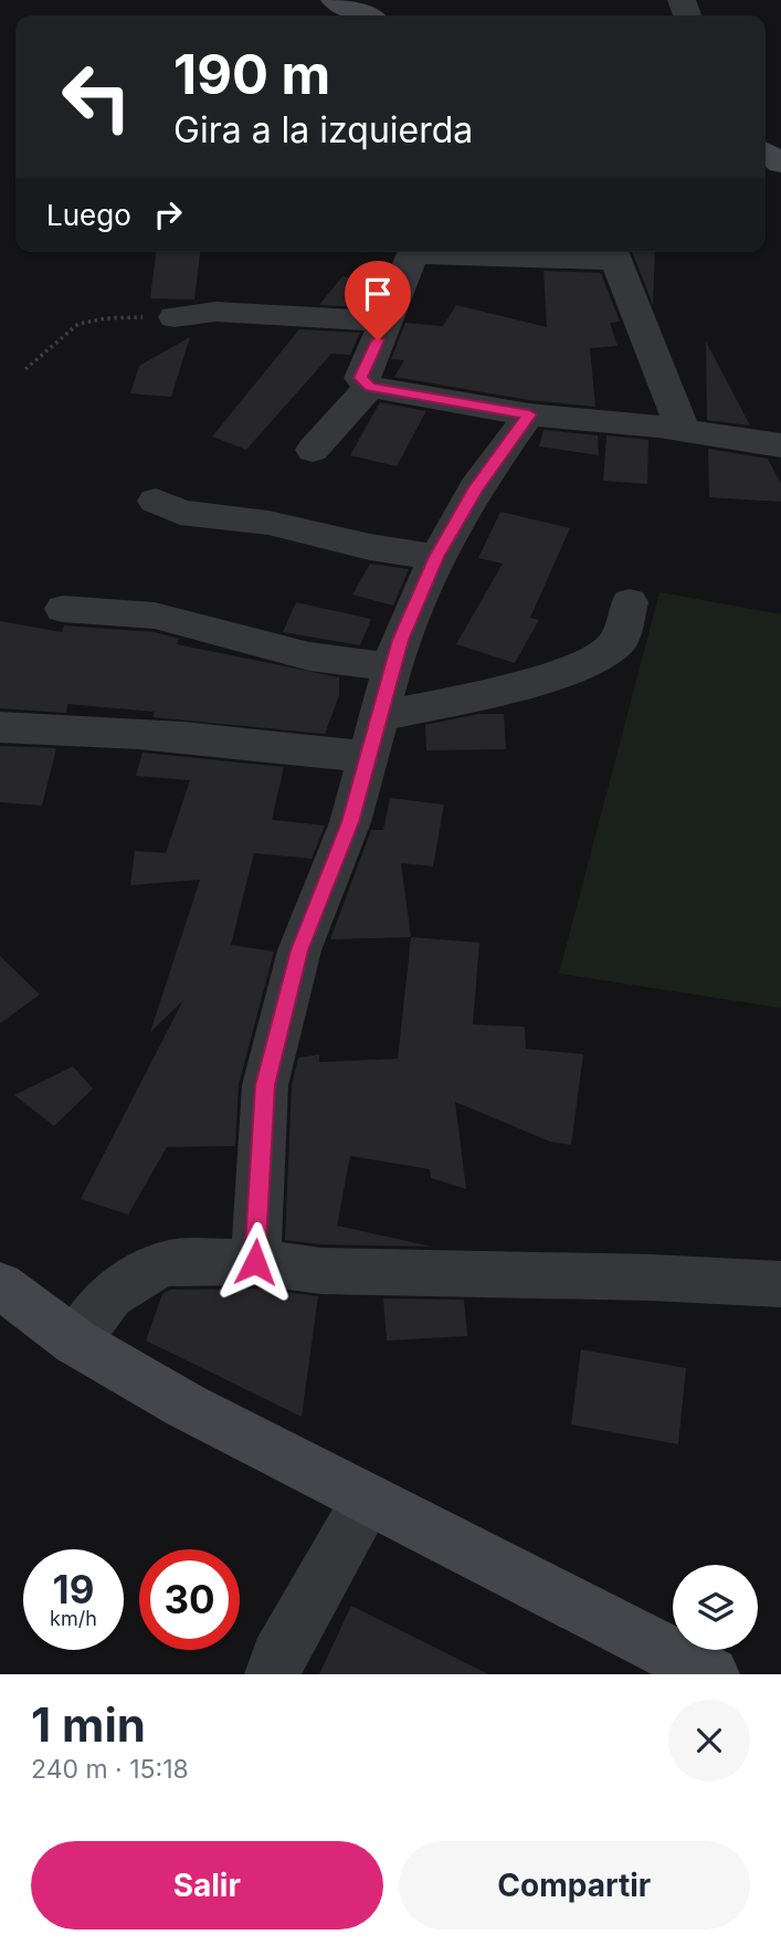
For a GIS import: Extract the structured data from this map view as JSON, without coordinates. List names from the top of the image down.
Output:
{
  "page": {
    "turn": ["190 m", "Gira a la izquierda"],
    "then": "Luego",
    "speed": "19 km/h",
    "limit": "30",
    "heading": ["1 min", "240 m · 15:18"],
    "buttons": ["Salir", "Compartir"]
  }
}
